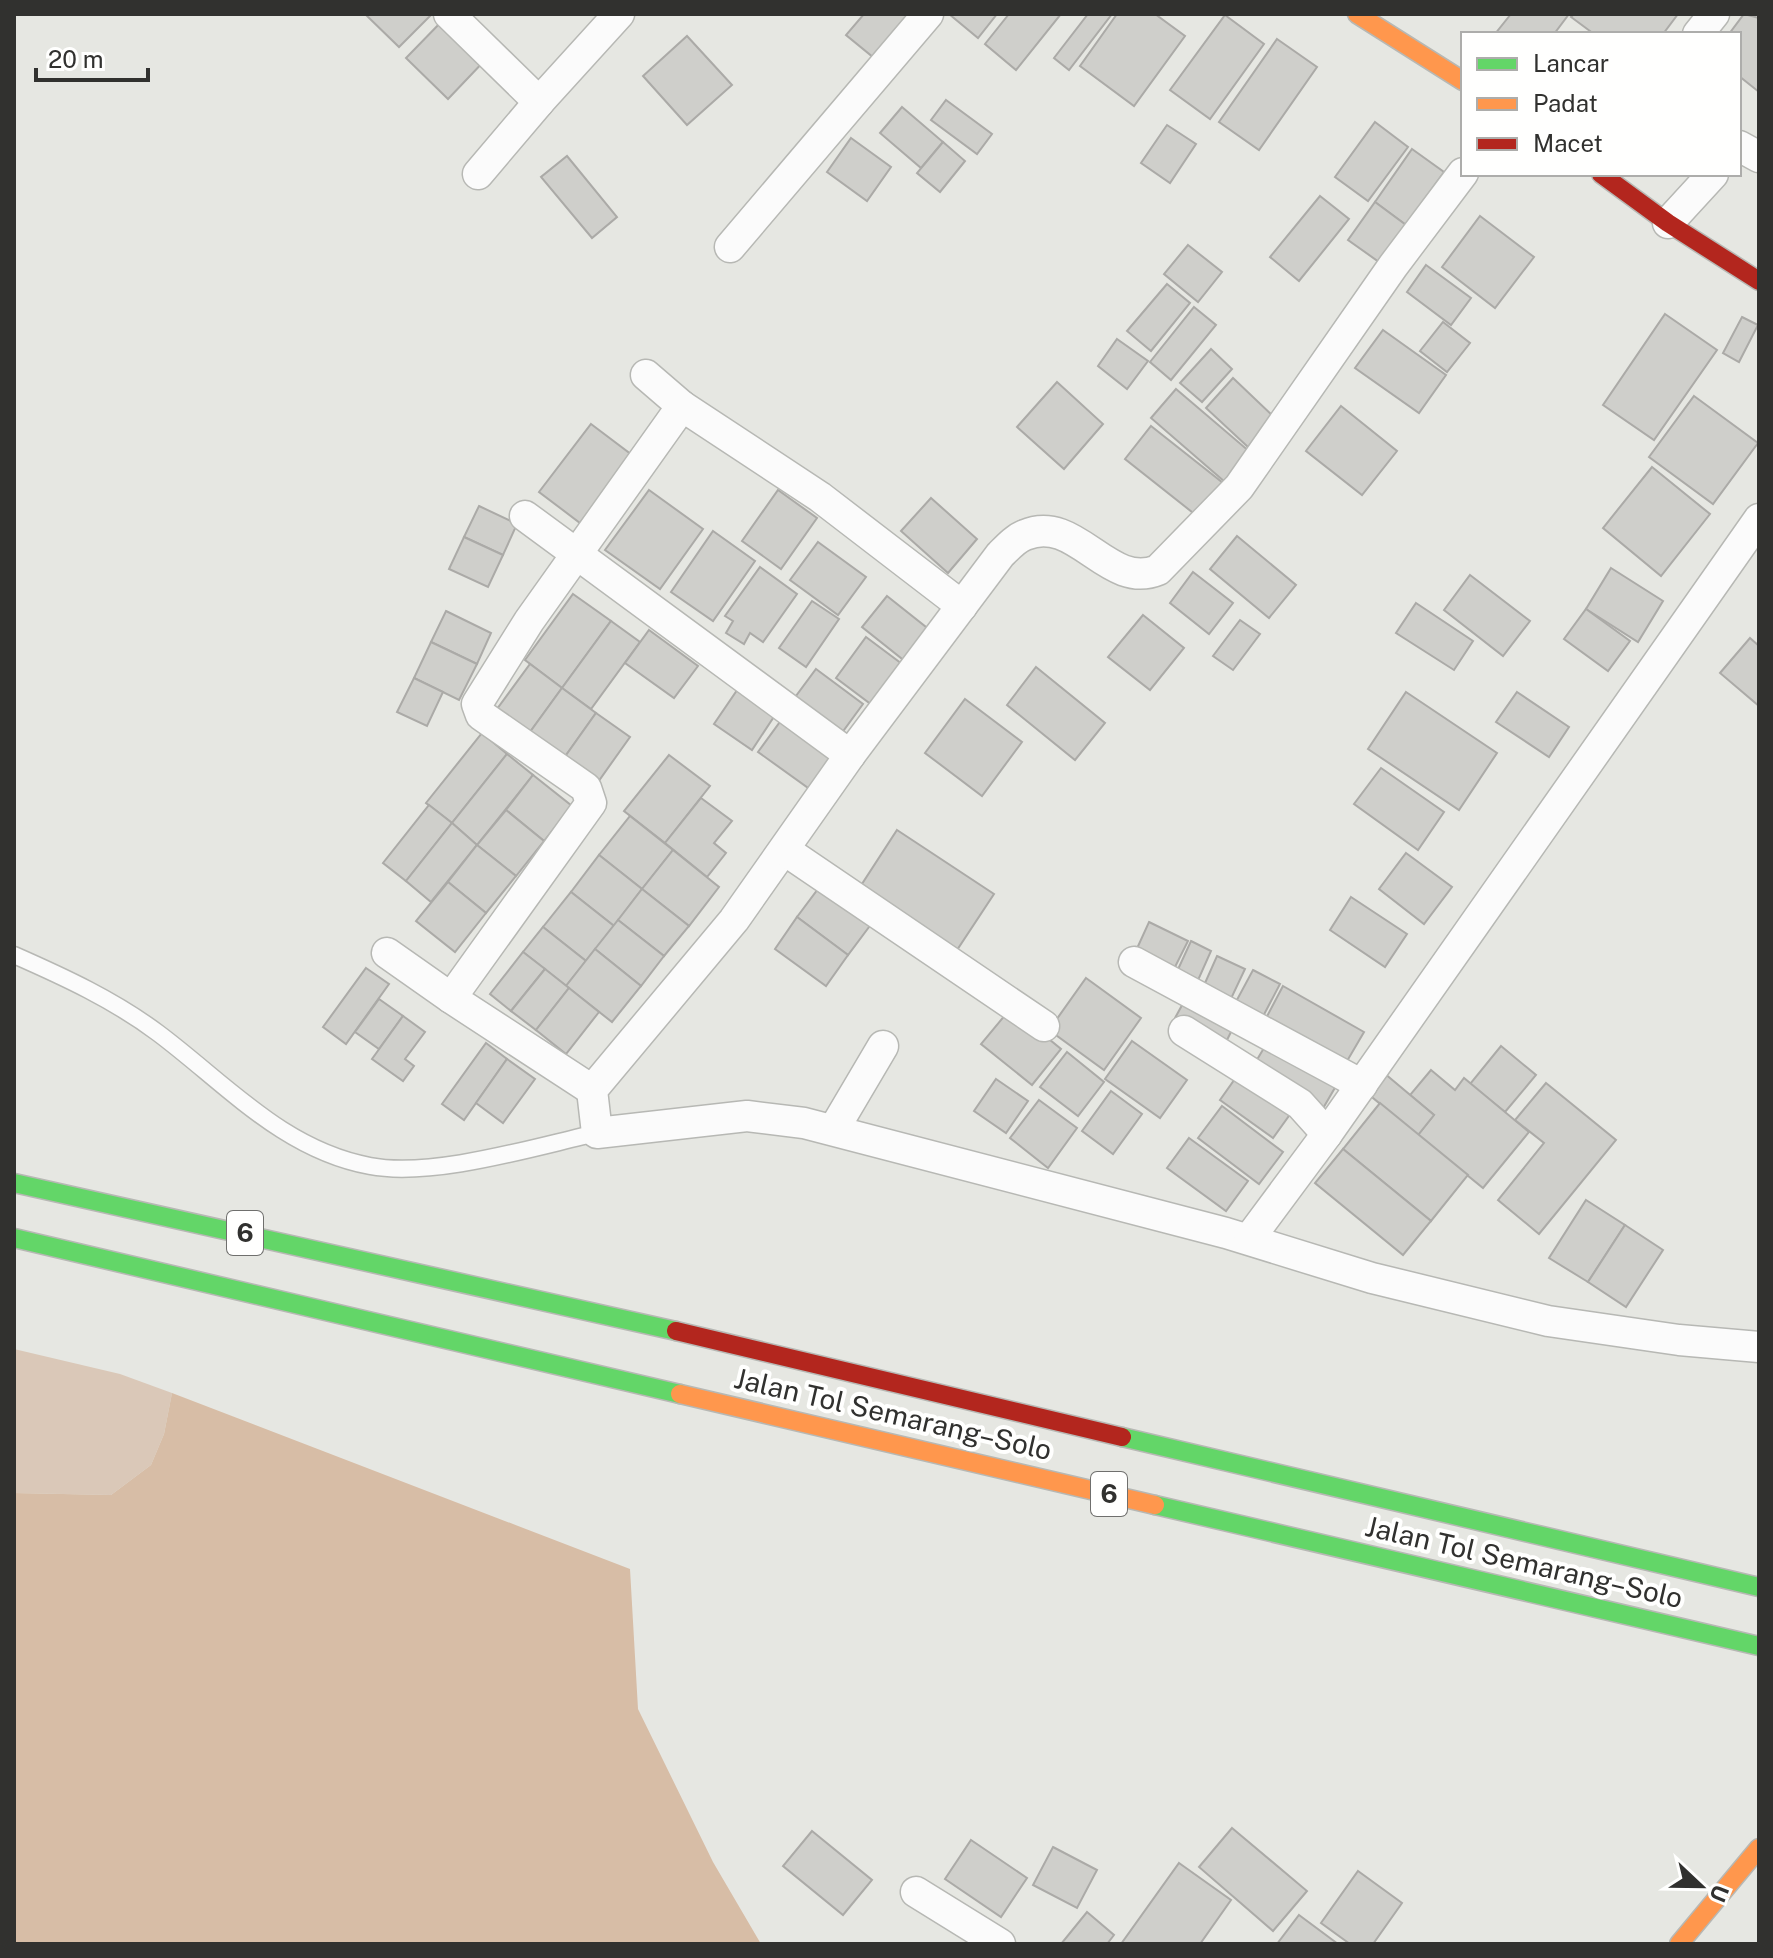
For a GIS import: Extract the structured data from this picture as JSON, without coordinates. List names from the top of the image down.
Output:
{
  "streets": {
    "main road": ["6", "Jalan Tol Semarang–Solo"]
  },
  "legend": ["Lancar", "Padat", "Macet"],
  "scale_bar": "20 m",
  "north": "right"
}
